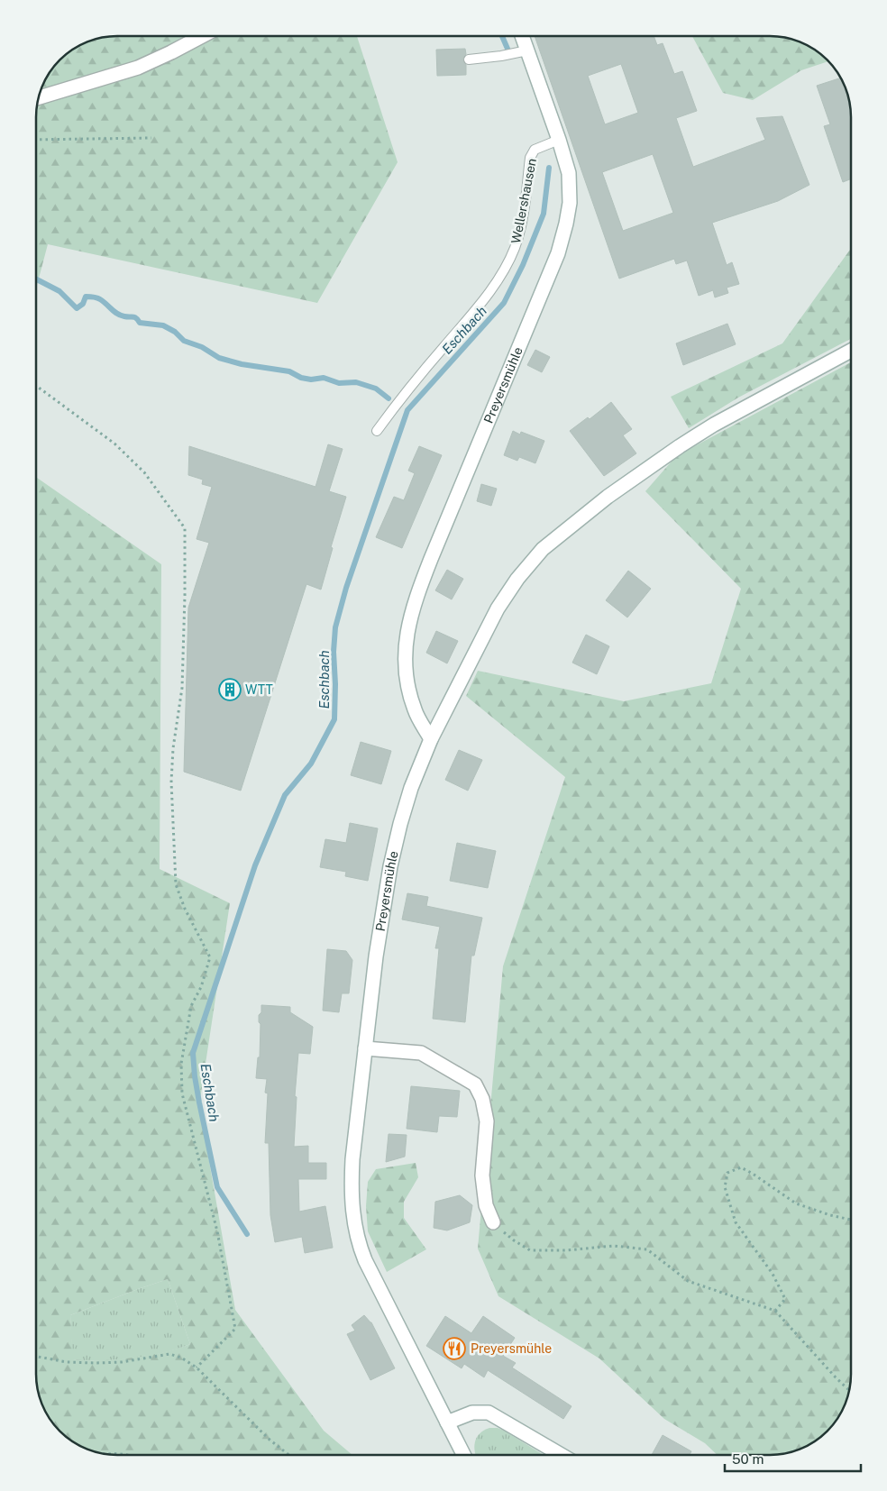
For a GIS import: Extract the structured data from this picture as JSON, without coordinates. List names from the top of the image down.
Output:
{
  "streets": {
    "main road": ["Preyersmühle"],
    "lane": ["Wellershausen"]
  },
  "crossings": [
    ["Wellershausen", "Preyersmühle"]
  ],
  "water": ["Eschbach"],
  "places": {
    "building": ["WTT"],
    "restaurant": ["Preyersmühle"]
  },
  "scale_bar": "50 m"
}
